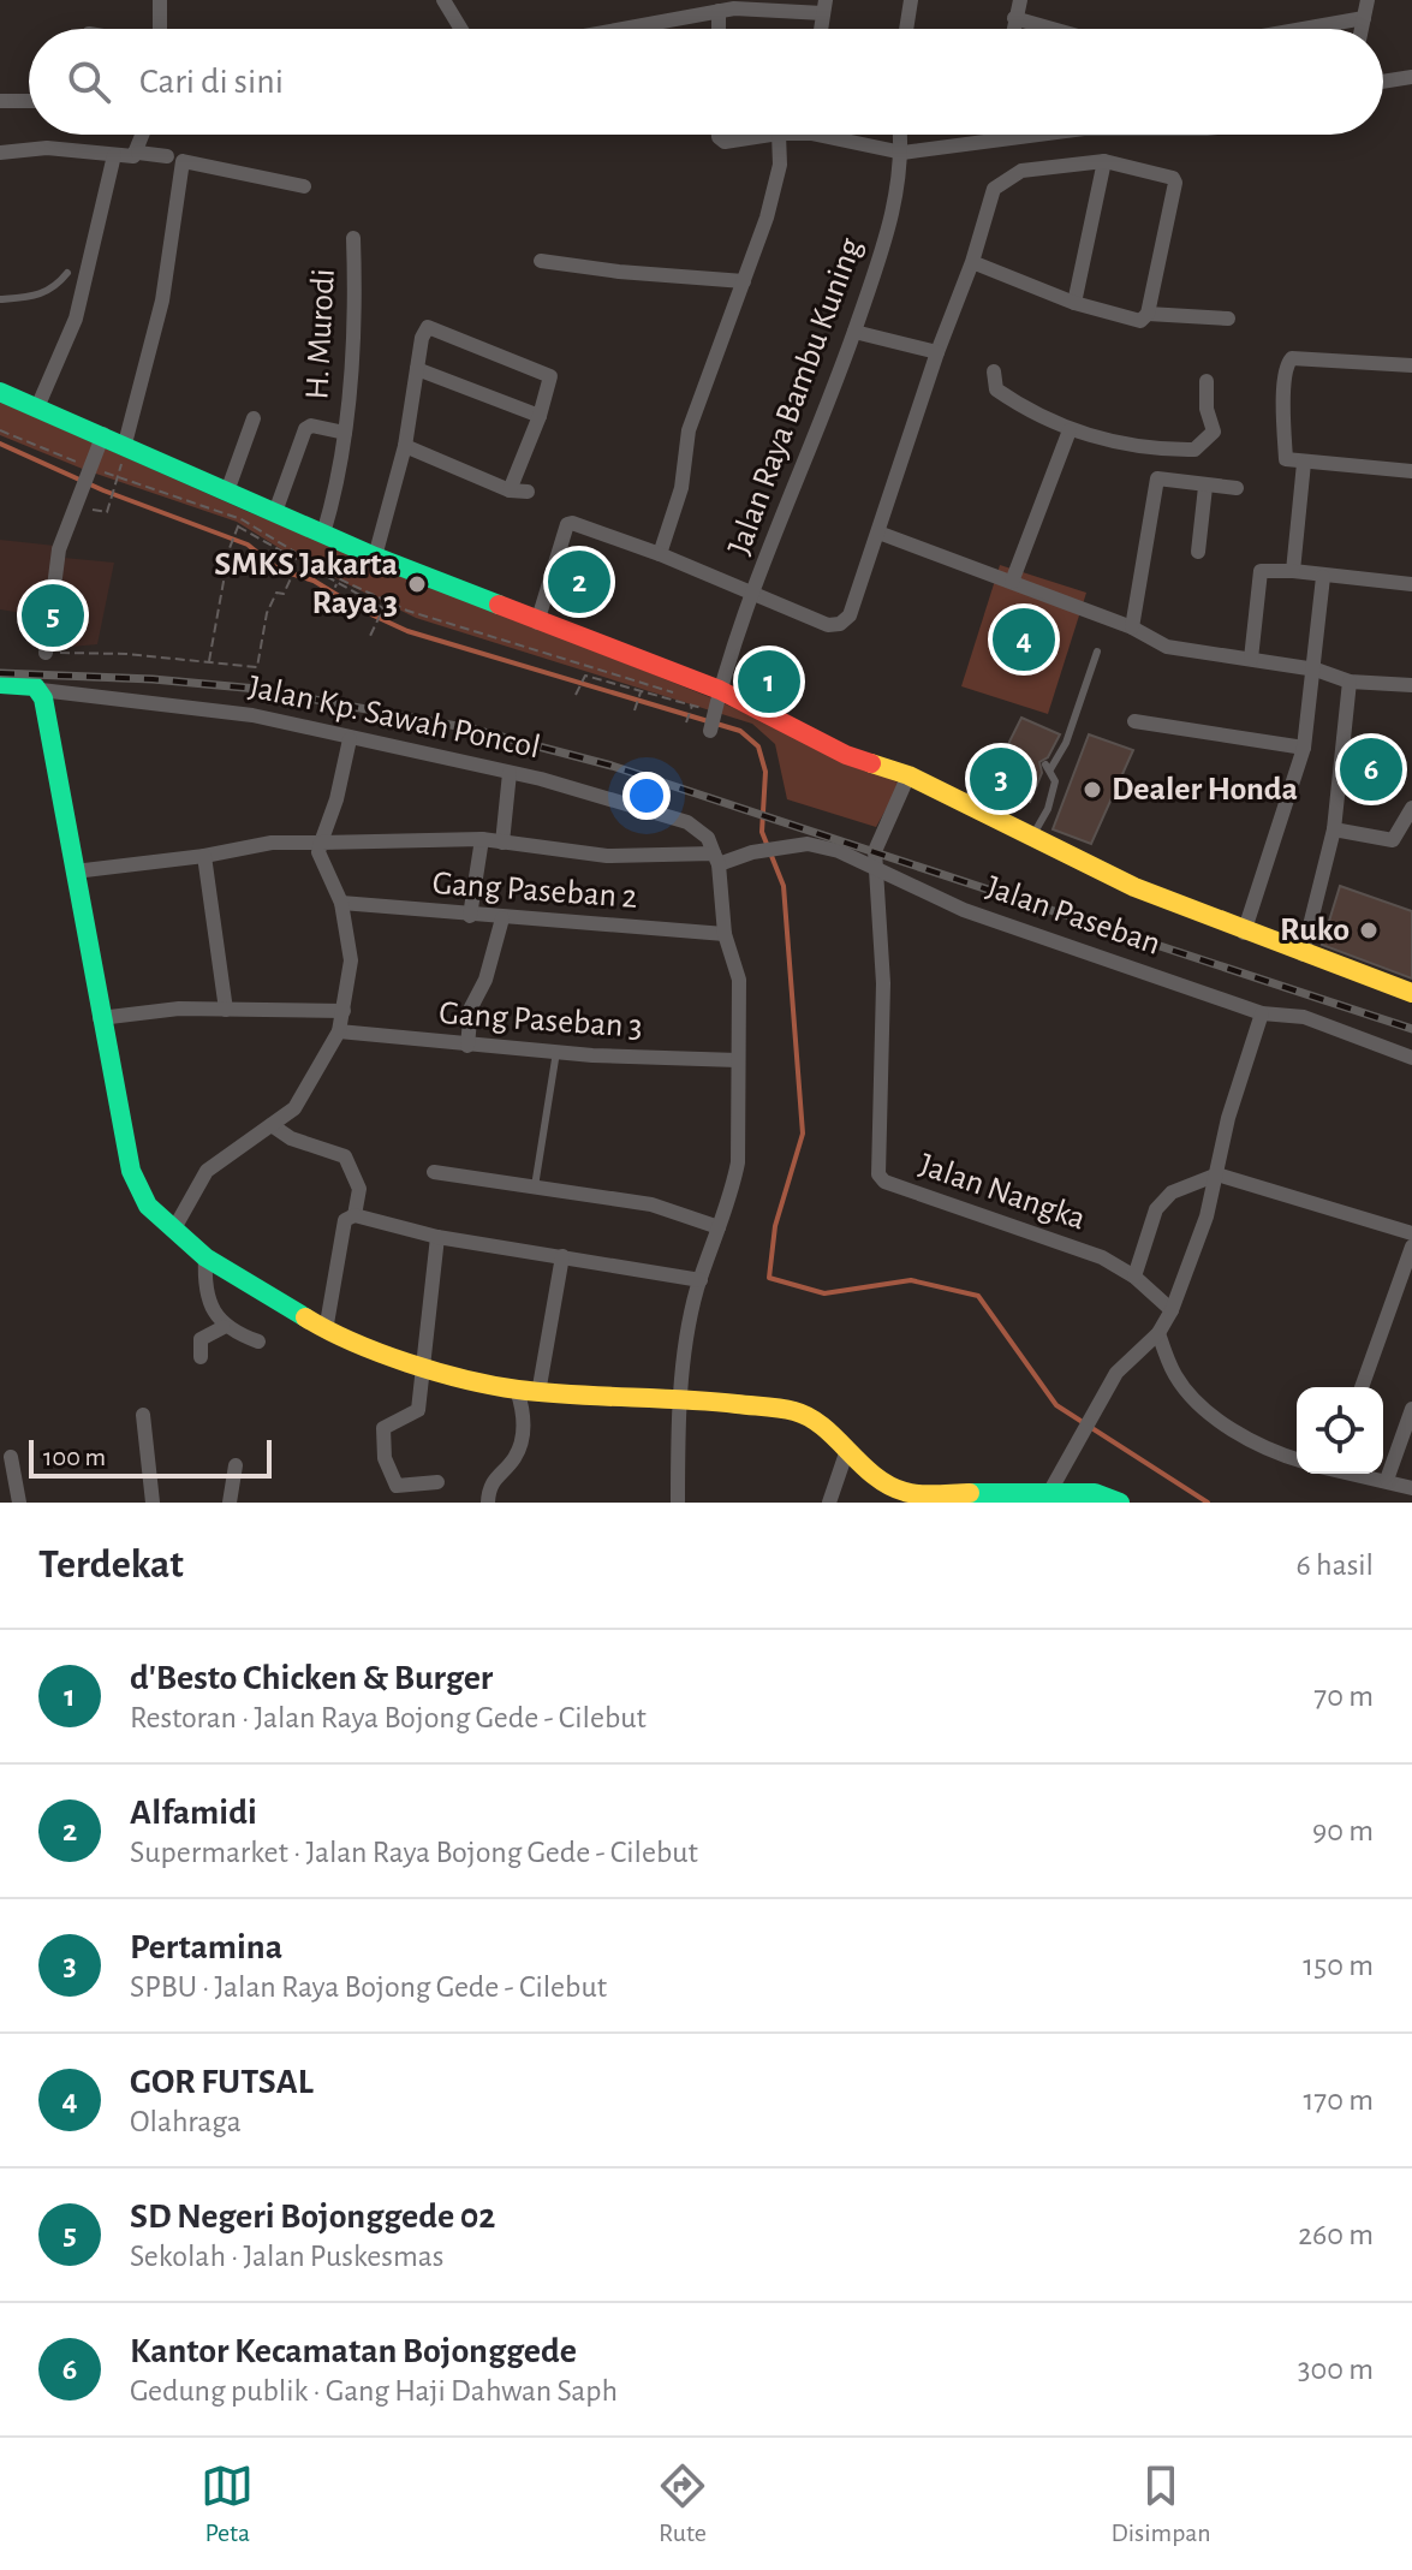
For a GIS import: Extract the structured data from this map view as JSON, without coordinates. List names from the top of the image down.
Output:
{
  "streets": {
    "street": [
      "H. Murodi",
      "Jalan Raya Bambu Kuning",
      "Jalan Kp. Sawah Poncol",
      "Gang Paseban 2",
      "Jalan Paseban",
      "Gang Paseban 3",
      "Jalan Nangka"
    ]
  },
  "crossings": [
    ["Jalan Kp. Sawah Poncol", "Jalan Paseban"],
    ["Jalan Paseban", "Jalan Nangka"]
  ],
  "places": ["SMKS Jakarta Raya 3", "Dealer Honda", "Ruko"],
  "scale_bar": "100 m",
  "page": {
    "search": "Cari di sini",
    "pins": [
      "2",
      "5",
      "4",
      "1",
      "6",
      "3"
    ],
    "scale": "100 m",
    "heading": ["Terdekat", "6 hasil"],
    "list": [
      {
        "mark": "1",
        "name": "d'Besto Chicken & Burger",
        "note": "Restoran · Jalan Raya Bojong Gede - Cilebut",
        "value": "70 m"
      },
      {
        "mark": "2",
        "name": "Alfamidi",
        "note": "Supermarket · Jalan Raya Bojong Gede - Cilebut",
        "value": "90 m"
      },
      {
        "mark": "3",
        "name": "Pertamina",
        "note": "SPBU · Jalan Raya Bojong Gede - Cilebut",
        "value": "150 m"
      },
      {
        "mark": "4",
        "name": "GOR FUTSAL",
        "note": "Olahraga",
        "value": "170 m"
      },
      {
        "mark": "5",
        "name": "SD Negeri Bojonggede 02",
        "note": "Sekolah · Jalan Puskesmas",
        "value": "260 m"
      },
      {
        "mark": "6",
        "name": "Kantor Kecamatan Bojonggede",
        "note": "Gedung publik · Gang Haji Dahwan Saph",
        "value": "300 m"
      }
    ],
    "nav": ["Peta", "Rute", "Disimpan"]
  }
}
